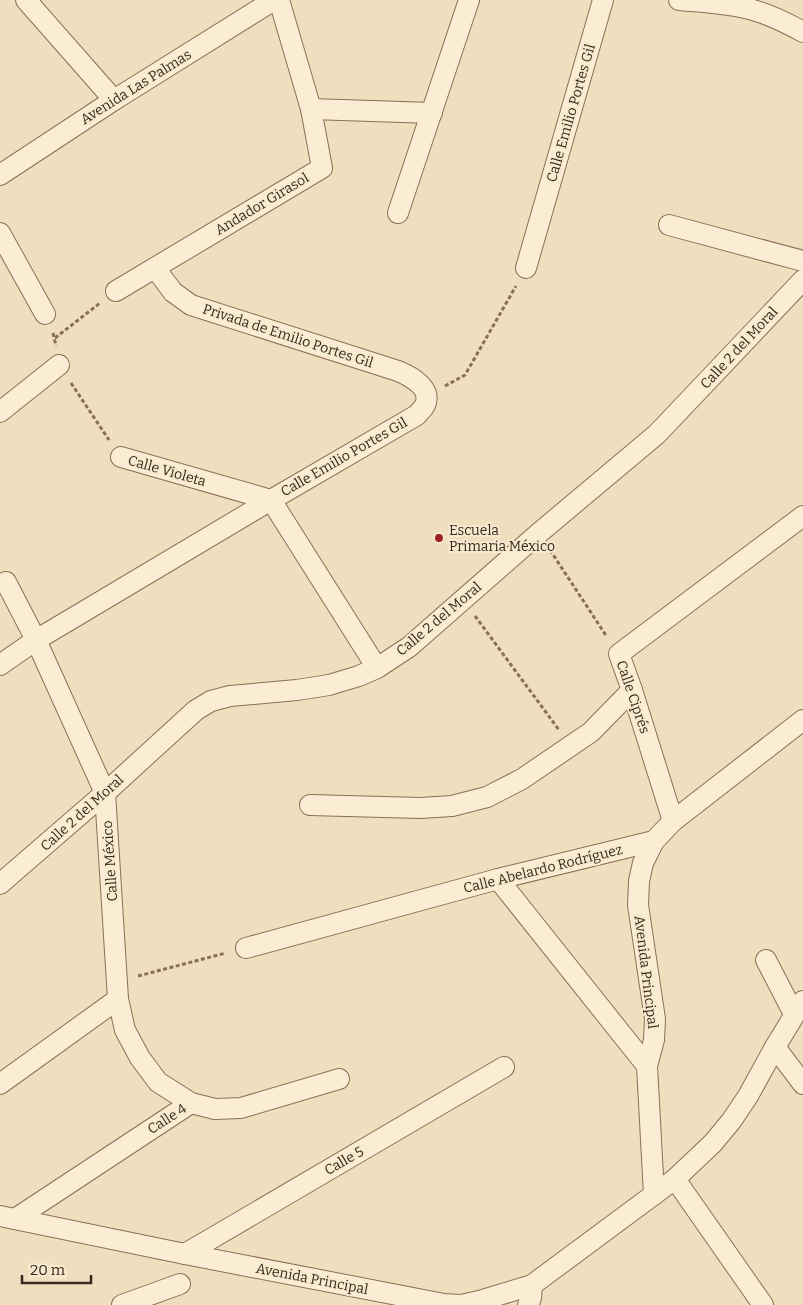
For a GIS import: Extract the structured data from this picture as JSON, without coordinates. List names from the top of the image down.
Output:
{
  "streets": {
    "street": [
      "Avenida Las Palmas",
      "Calle Emilio Portes Gil",
      "Andador Girasol",
      "Privada de Emilio Portes Gil",
      "Calle 2 del Moral",
      "Calle Violeta",
      "Calle Ciprés",
      "Calle México",
      "Calle Abelardo Rodríguez",
      "Avenida Principal",
      "Calle 4",
      "Calle 5"
    ]
  },
  "crossings": [
    ["Calle Emilio Portes Gil", "Privada de Emilio Portes Gil"],
    ["Calle Emilio Portes Gil", "Calle Violeta"],
    ["Calle Emilio Portes Gil", "Calle México"],
    ["Andador Girasol", "Privada de Emilio Portes Gil"],
    ["Calle 2 del Moral", "Calle Ciprés"],
    ["Calle 2 del Moral", "Calle México"],
    ["Calle México", "Calle 4"],
    ["Calle Abelardo Rodríguez", "Avenida Principal"],
    ["Avenida Principal", "Calle 4"],
    ["Avenida Principal", "Calle 5"]
  ],
  "places": ["Escuela Primaria México"],
  "scale_bar": "20 m"
}
